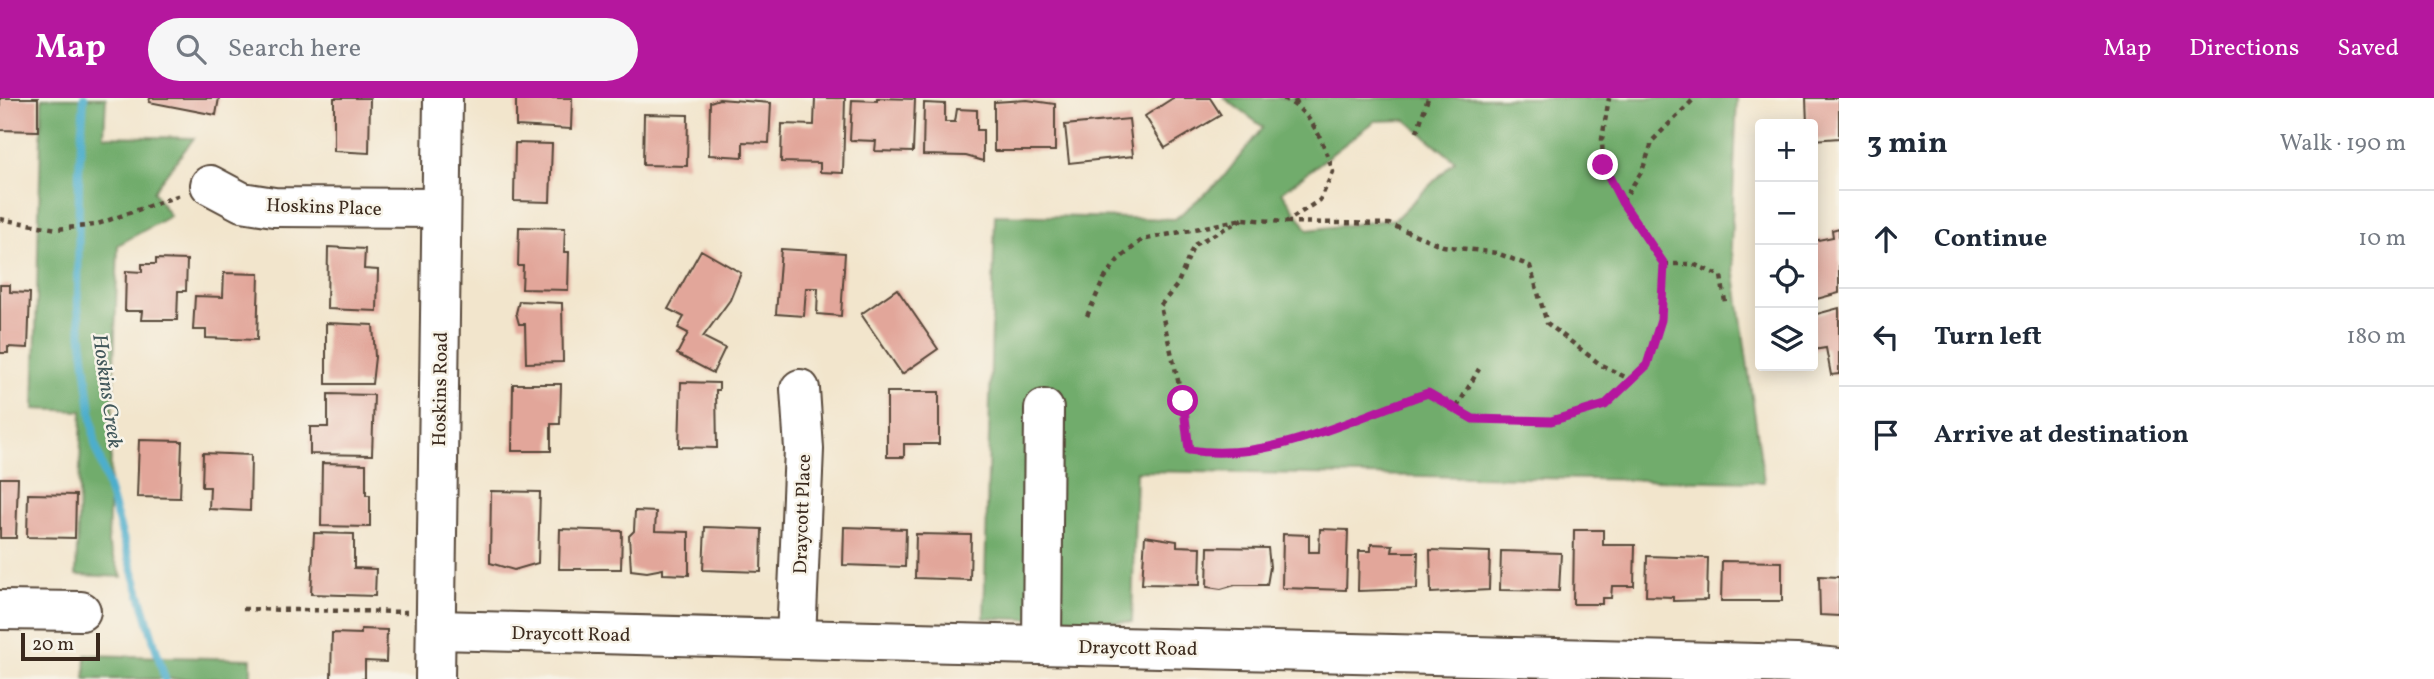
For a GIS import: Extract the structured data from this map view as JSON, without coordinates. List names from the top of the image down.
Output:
{
  "streets": {
    "street": [
      "Hoskins Place",
      "Hoskins Road",
      "Draycott Place",
      "Draycott Road"
    ]
  },
  "crossings": [
    ["Hoskins Place", "Hoskins Road"],
    ["Hoskins Road", "Draycott Road"],
    ["Draycott Place", "Draycott Road"]
  ],
  "water": ["Hoskins Creek"],
  "scale_bar": "20 m",
  "page": {
    "header": "Map",
    "search": "Search here",
    "nav": ["Map", "Directions", "Saved"],
    "heading": ["3 min", "Walk · 190 m"],
    "map_buttons": ["+", "−"],
    "list": [
      ["Continue", "10 m"],
      ["Turn left", "180 m"],
      "Arrive at destination"
    ],
    "scale": "20 m"
  }
}
